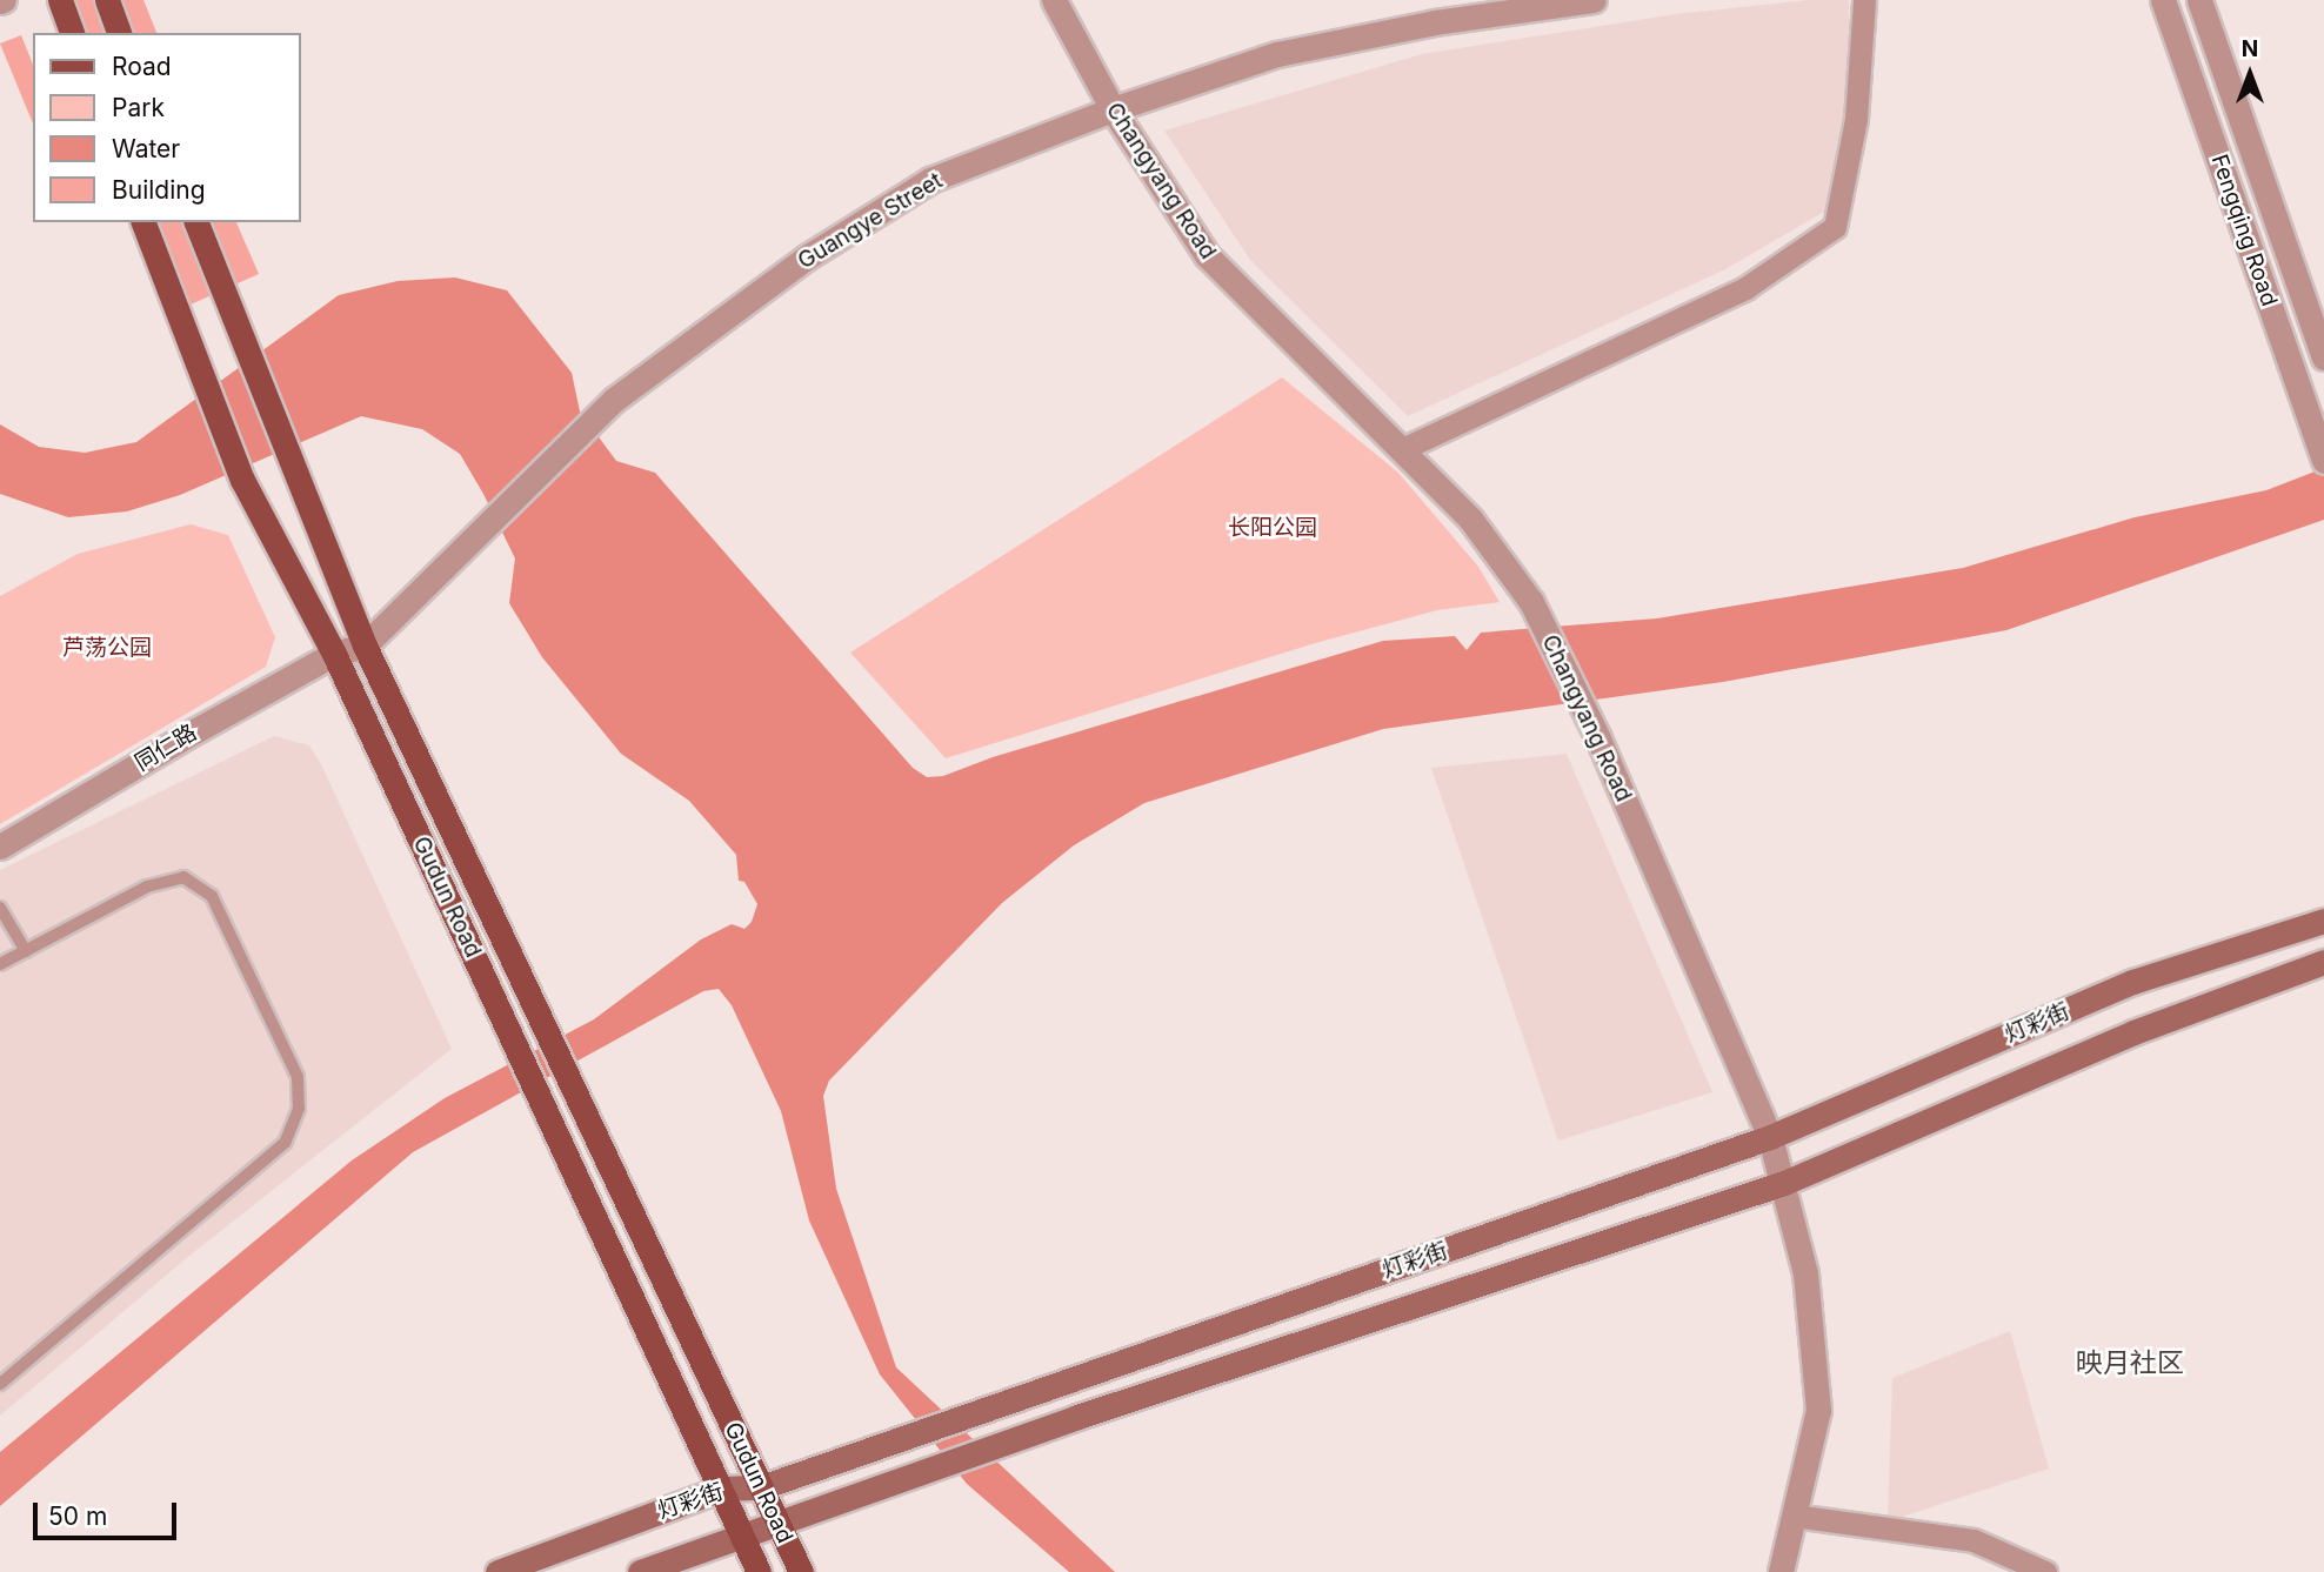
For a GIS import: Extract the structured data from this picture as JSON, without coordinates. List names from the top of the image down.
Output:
{
  "streets": {
    "main road": ["Gudun Road", "灯彩街"],
    "street": [
      "Changyang Road",
      "Guangye Street",
      "Fengqing Road",
      "同仁路"
    ]
  },
  "crossings": [
    ["Changyang Road", "Guangye Street"],
    ["Changyang Road", "灯彩街"],
    ["Guangye Street", "同仁路"],
    ["Guangye Street", "Gudun Road"],
    ["同仁路", "Gudun Road"],
    ["Gudun Road", "灯彩街"]
  ],
  "districts": ["映月社区"],
  "parks": ["长阳公园", "芦荡公园"],
  "legend": [
    "Road",
    "Park",
    "Water",
    "Building"
  ],
  "scale_bar": "50 m",
  "north": "top"
}
